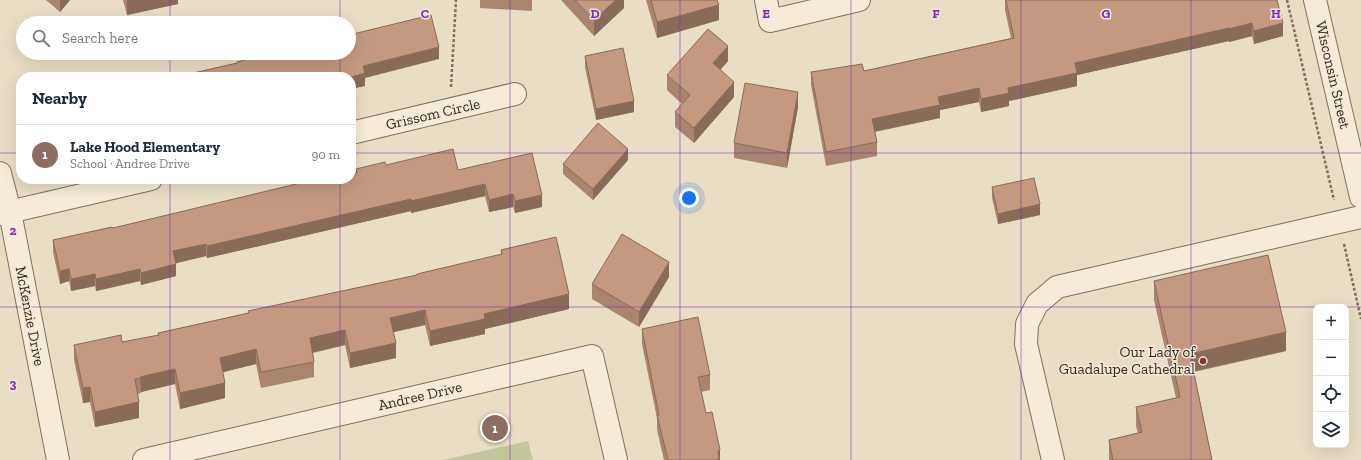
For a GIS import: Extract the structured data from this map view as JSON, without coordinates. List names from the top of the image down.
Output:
{
  "streets": {
    "street": [
      "Wisconsin Street",
      "Grissom Circle",
      "McKenzie Drive",
      "Andree Drive"
    ]
  },
  "places": ["Our Lady of Guadalupe Cathedral"],
  "page": {
    "search": "Search here",
    "heading": "Nearby",
    "list": [
      {
        "mark": "1",
        "name": "Lake Hood Elementary",
        "note": "School · Andree Drive",
        "value": "90 m"
      }
    ],
    "map_buttons": ["+", "−"],
    "pins": "1"
  },
  "grid": {
    "columns": [
      "C",
      "D",
      "E",
      "F",
      "G",
      "H"
    ],
    "rows": ["2", "3"]
  }
}
